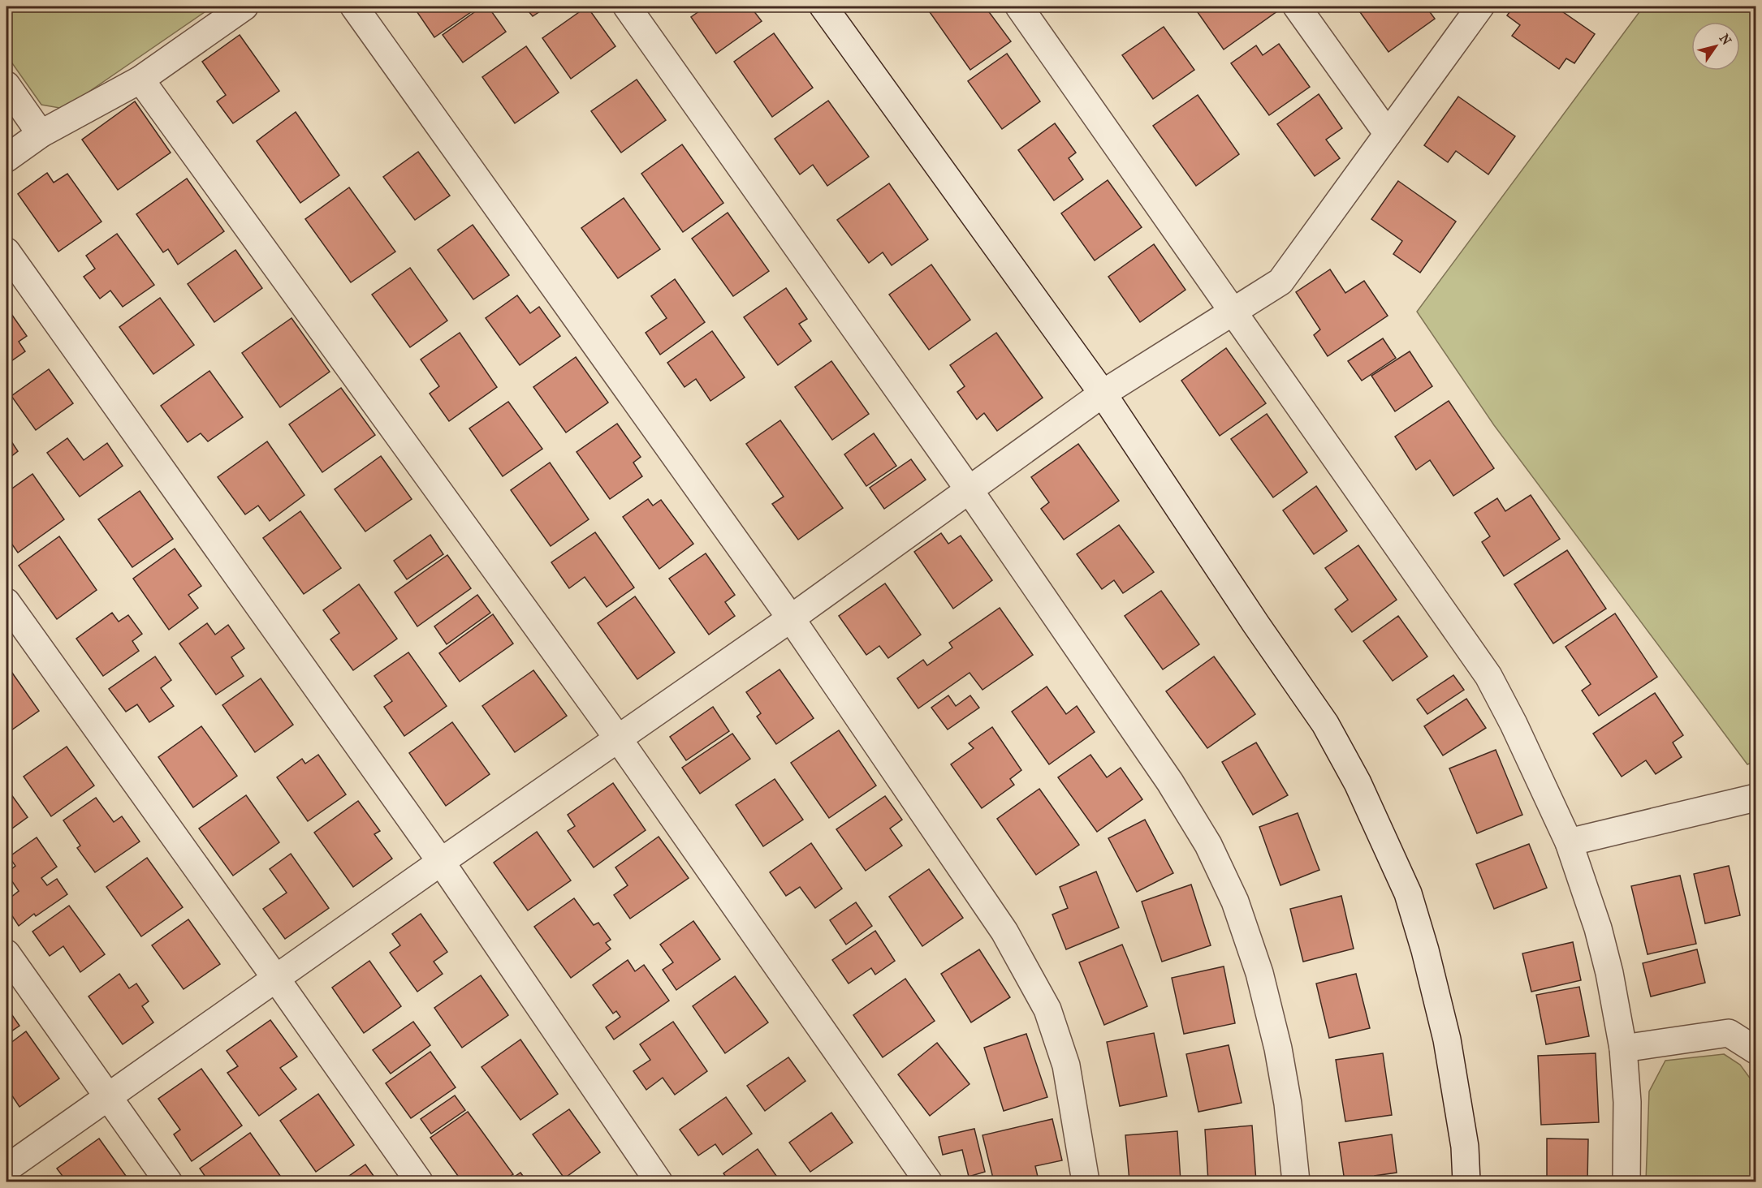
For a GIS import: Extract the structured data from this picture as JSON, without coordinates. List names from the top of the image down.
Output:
{
  "north": "top right"
}
